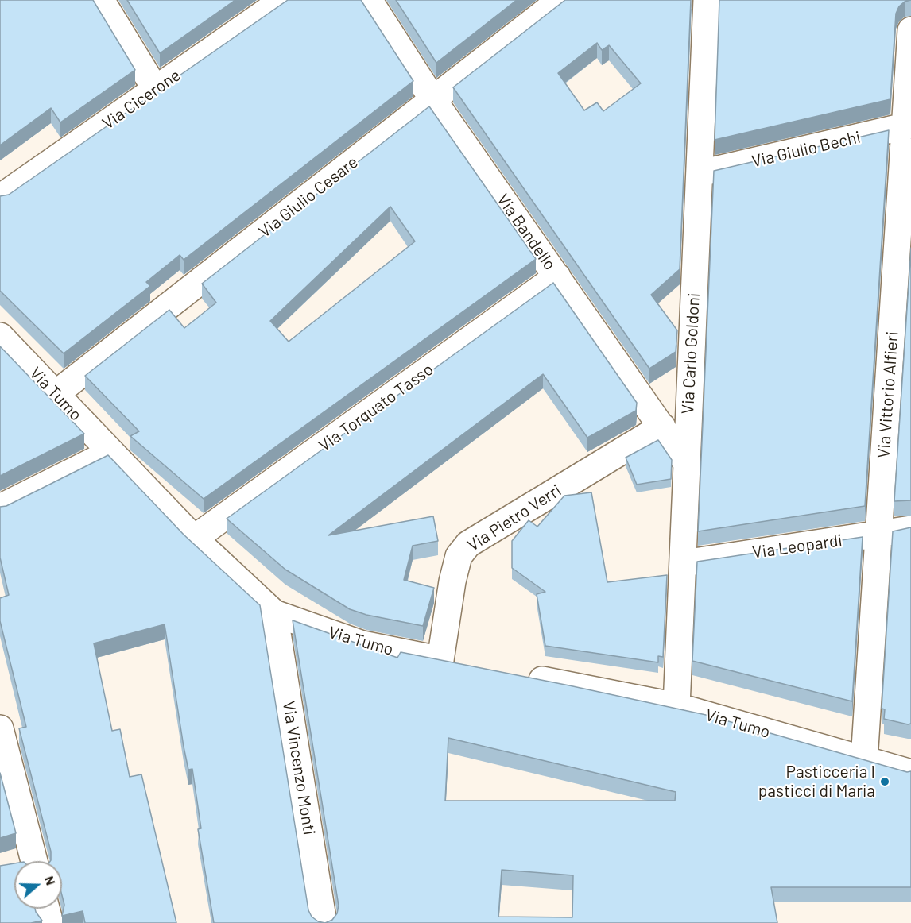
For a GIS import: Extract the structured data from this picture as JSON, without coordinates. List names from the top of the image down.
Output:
{
  "streets": {
    "street": [
      "Via Cicerone",
      "Via Giulio Bechi",
      "Via Giulio Cesare",
      "Via Bandello",
      "Via Carlo Goldoni",
      "Via Tumo",
      "Via Vittorio Alfieri",
      "Via Torquato Tasso",
      "Via Pietro Verri",
      "Via Leopardi",
      "Via Vincenzo Monti"
    ]
  },
  "crossings": [
    ["Via Giulio Bechi", "Via Carlo Goldoni"],
    ["Via Giulio Bechi", "Via Vittorio Alfieri"],
    ["Via Giulio Cesare", "Via Bandello"],
    ["Via Giulio Cesare", "Via Tumo"],
    ["Via Bandello", "Via Carlo Goldoni"],
    ["Via Bandello", "Via Torquato Tasso"],
    ["Via Bandello", "Via Pietro Verri"],
    ["Via Carlo Goldoni", "Via Tumo"],
    ["Via Carlo Goldoni", "Via Leopardi"],
    ["Via Tumo", "Via Vittorio Alfieri"],
    ["Via Tumo", "Via Torquato Tasso"],
    ["Via Tumo", "Via Pietro Verri"],
    ["Via Tumo", "Via Vincenzo Monti"],
    ["Via Vittorio Alfieri", "Via Leopardi"]
  ],
  "places": ["Pasticceria I pasticci di Maria"],
  "north": "right"
}
